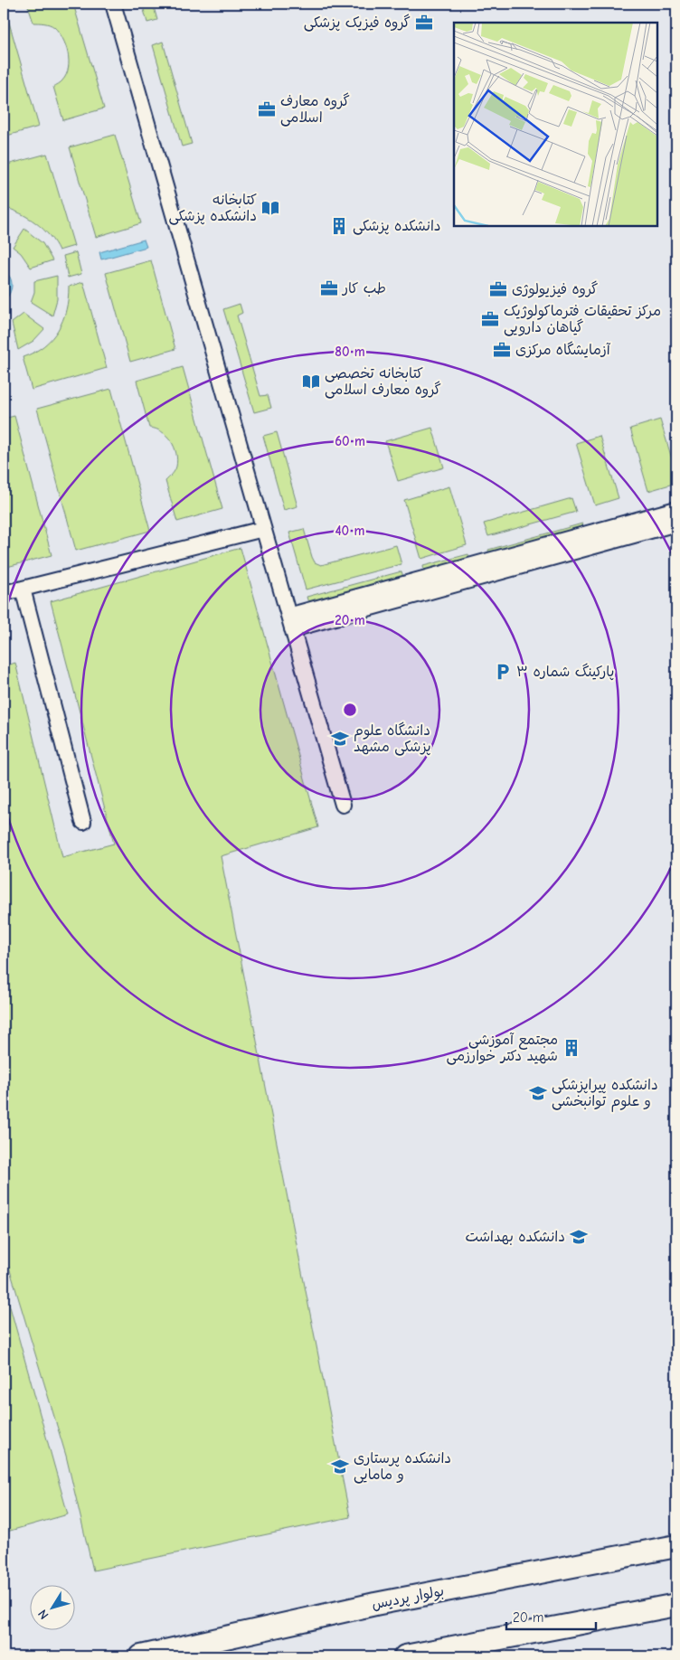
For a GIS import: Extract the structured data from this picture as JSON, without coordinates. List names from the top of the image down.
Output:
{
  "streets": {
    "street": ["بولوار پردیس"]
  },
  "places": {
    "office": [
      "گروه فیزیک پزشکی",
      "گروه معارف اسلامی",
      "طب کار",
      "گروه فیزیولوژی",
      "مرکز تحقیقات فترماکولوژیک گیاهان دارویی",
      "آزمایشگاه مرکزی"
    ],
    "library": ["کتابخانه دانشکده پزشکی", "کتابخانه تخصصی گروه معارف اسلامی"],
    "building": ["دانشکده پزشکی", "مجتمع آموزشی شهید دکتر خوارزمی"],
    "parking": ["پارکینگ شماره ۳"],
    "school or university": [
      "دانشگاه علوم پزشکی مشهد",
      "دانشکده پیراپزشکی و علوم توانبخشی",
      "دانشکده بهداشت",
      "دانشکده پرستاری و مامایی"
    ]
  },
  "scale_bar": "20 m",
  "north": "bottom left",
  "rings": [
    "80 m",
    "60 m",
    "40 m",
    "20 m"
  ]
}
